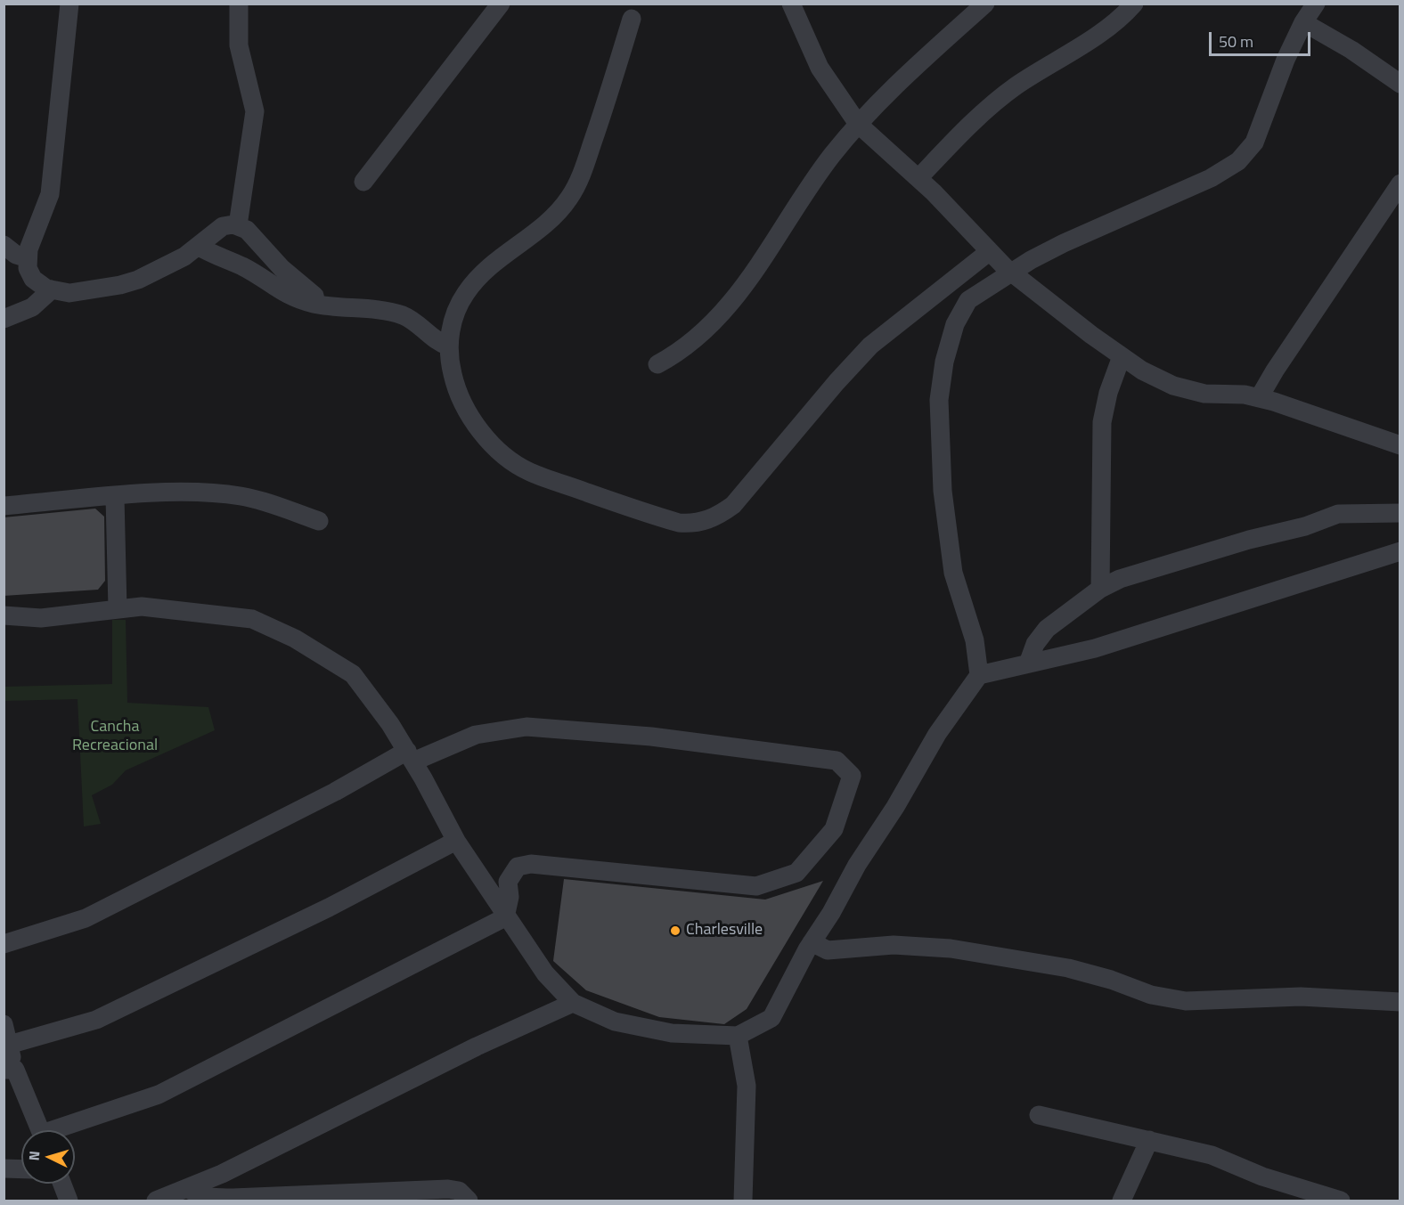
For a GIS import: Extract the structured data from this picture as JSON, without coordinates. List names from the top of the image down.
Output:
{
  "parks": ["Cancha Recreacional"],
  "places": ["Charlesville"],
  "scale_bar": "50 m",
  "north": "left"
}
